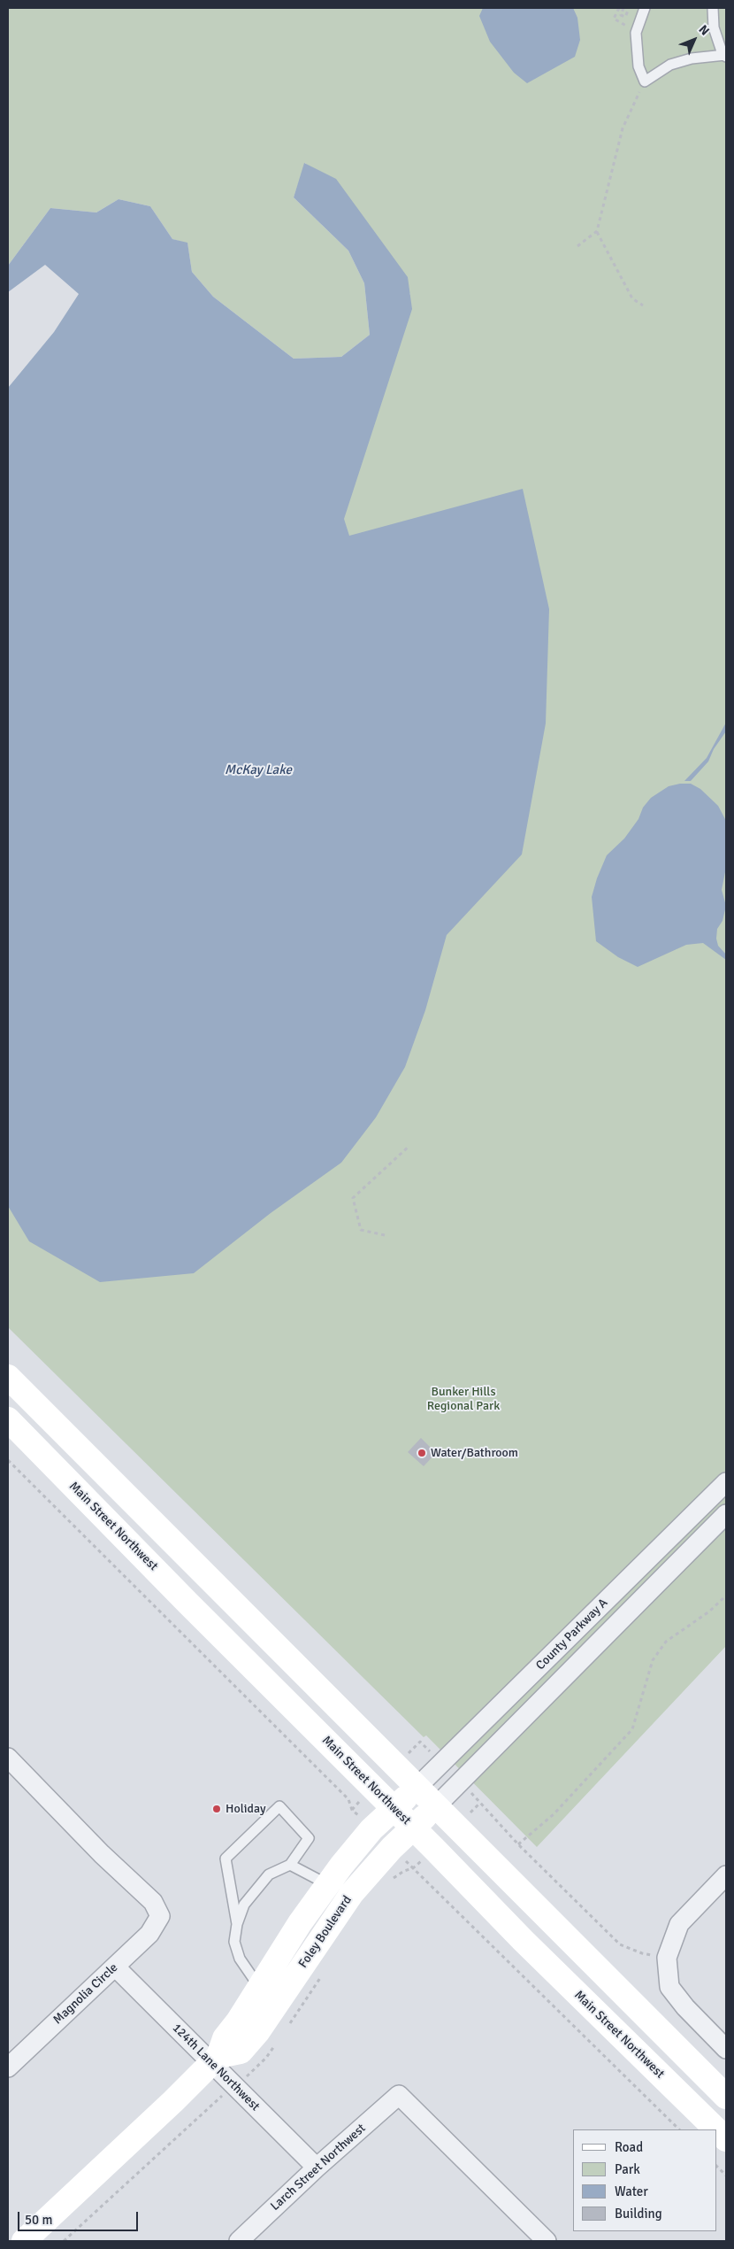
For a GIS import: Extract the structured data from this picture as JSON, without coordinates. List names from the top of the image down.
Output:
{
  "streets": {
    "main road": ["Main Street Northwest", "Foley Boulevard"],
    "street": [
      "County Parkway A",
      "Magnolia Circle",
      "124th Lane Northwest",
      "Larch Street Northwest"
    ]
  },
  "crossings": [
    ["Main Street Northwest", "Foley Boulevard"],
    ["County Parkway A", "Foley Boulevard"],
    ["Foley Boulevard", "124th Lane Northwest"],
    ["Magnolia Circle", "124th Lane Northwest"],
    ["124th Lane Northwest", "Larch Street Northwest"]
  ],
  "water": ["McKay Lake"],
  "parks": ["Bunker Hills Regional Park"],
  "places": ["Water/Bathroom", "Holiday"],
  "legend": [
    "Road",
    "Park",
    "Water",
    "Building"
  ],
  "scale_bar": "50 m",
  "north": "top right"
}
